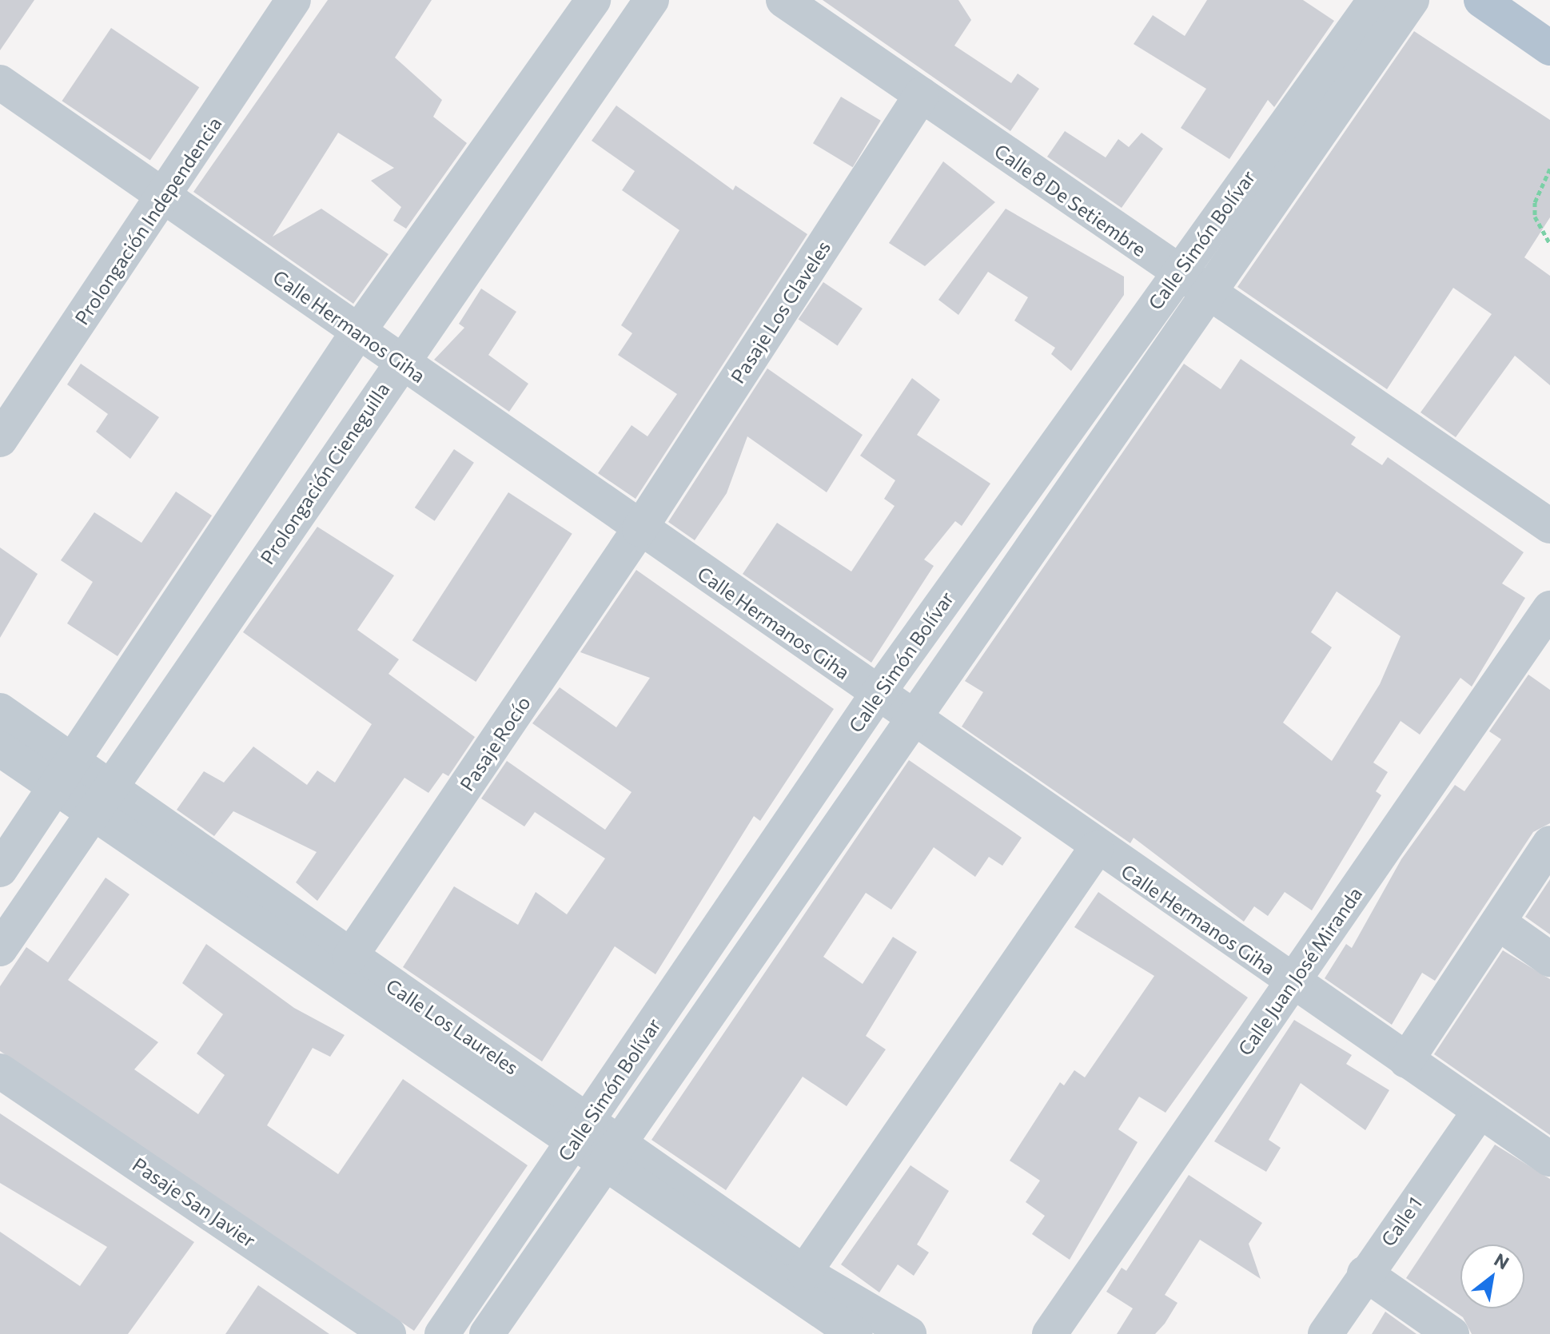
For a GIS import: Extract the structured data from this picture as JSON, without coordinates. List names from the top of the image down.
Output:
{
  "streets": {
    "street": [
      "Calle 8 De Setiembre",
      "Prolongación Independencia",
      "Calle Simón Bolívar",
      "Pasaje Los Claveles",
      "Calle Hermanos Giha",
      "Prolongación Cieneguilla",
      "Pasaje Rocío",
      "Calle Juan José Miranda",
      "Calle Los Laureles",
      "Pasaje San Javier",
      "Calle 1"
    ]
  },
  "crossings": [
    ["Calle 8 De Setiembre", "Calle Simón Bolívar"],
    ["Calle 8 De Setiembre", "Pasaje Los Claveles"],
    ["Prolongación Independencia", "Calle Hermanos Giha"],
    ["Calle Simón Bolívar", "Calle Hermanos Giha"],
    ["Calle Simón Bolívar", "Calle Los Laureles"],
    ["Pasaje Los Claveles", "Calle Hermanos Giha"],
    ["Pasaje Los Claveles", "Pasaje Rocío"],
    ["Calle Hermanos Giha", "Prolongación Cieneguilla"],
    ["Calle Hermanos Giha", "Pasaje Rocío"],
    ["Calle Hermanos Giha", "Calle Juan José Miranda"],
    ["Calle Hermanos Giha", "Calle 1"],
    ["Prolongación Cieneguilla", "Calle Los Laureles"],
    ["Pasaje Rocío", "Calle Los Laureles"]
  ],
  "north": "top right"
}
